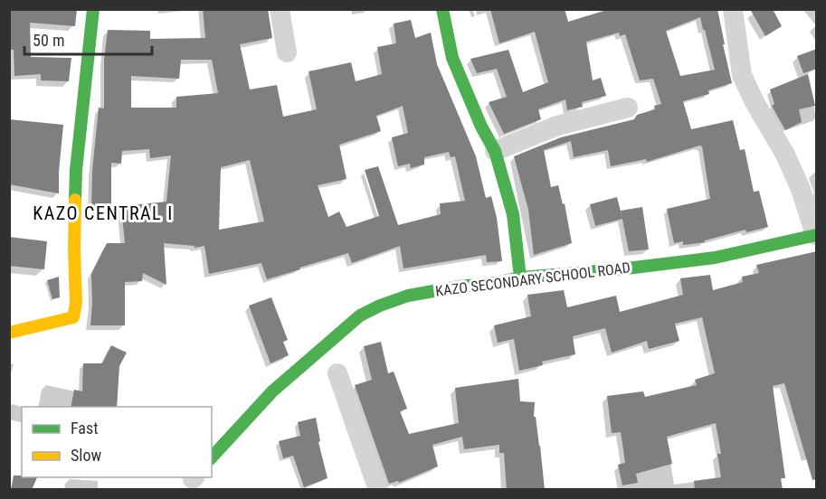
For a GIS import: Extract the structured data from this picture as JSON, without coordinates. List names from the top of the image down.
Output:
{
  "streets": {
    "street": ["KAZO SECONDARY SCHOOL ROAD"]
  },
  "districts": ["KAZO CENTRAL I"],
  "legend": ["Fast", "Slow"],
  "scale_bar": "50 m"
}
